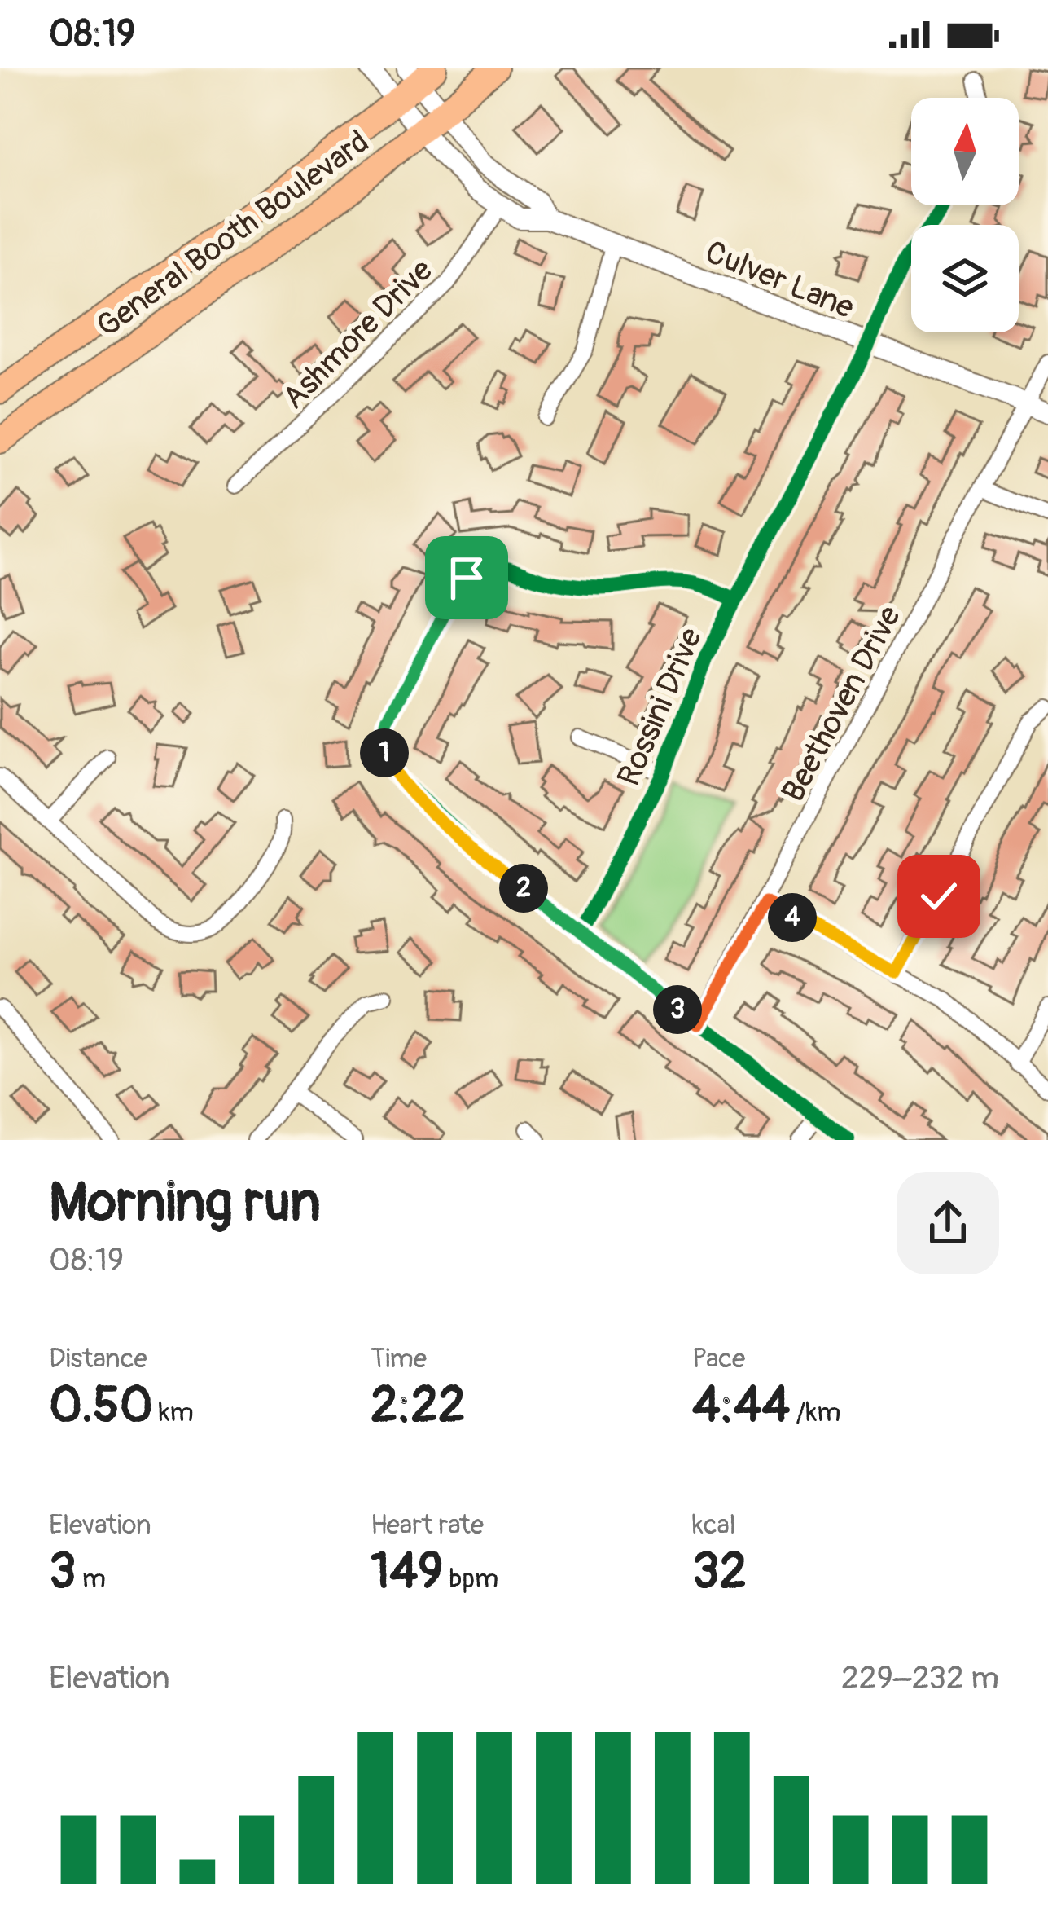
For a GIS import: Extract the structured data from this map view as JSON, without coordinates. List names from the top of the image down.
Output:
{
  "streets": {
    "highway": ["General Booth Boulevard"],
    "street": [
      "Culver Lane",
      "Ashmore Drive",
      "Beethoven Drive",
      "Rossini Drive"
    ]
  },
  "crossings": [
    ["General Booth Boulevard", "Culver Lane"],
    ["Culver Lane", "Ashmore Drive"],
    ["Culver Lane", "Beethoven Drive"],
    ["Culver Lane", "Rossini Drive"]
  ],
  "north": "top",
  "page": {
    "status": "08:19",
    "pins": [
      "1",
      "2",
      "4",
      "3"
    ],
    "heading": ["Morning run", "08:19"],
    "stats": [
      ["Distance", "0.50 km"],
      ["Time", "2:22"],
      ["Pace", "4:44 /km"],
      ["Elevation", "3 m"],
      ["Heart rate", "149 bpm"],
      ["kcal", "32"]
    ],
    "chart": ["Elevation", "229–232 m"]
  }
}
